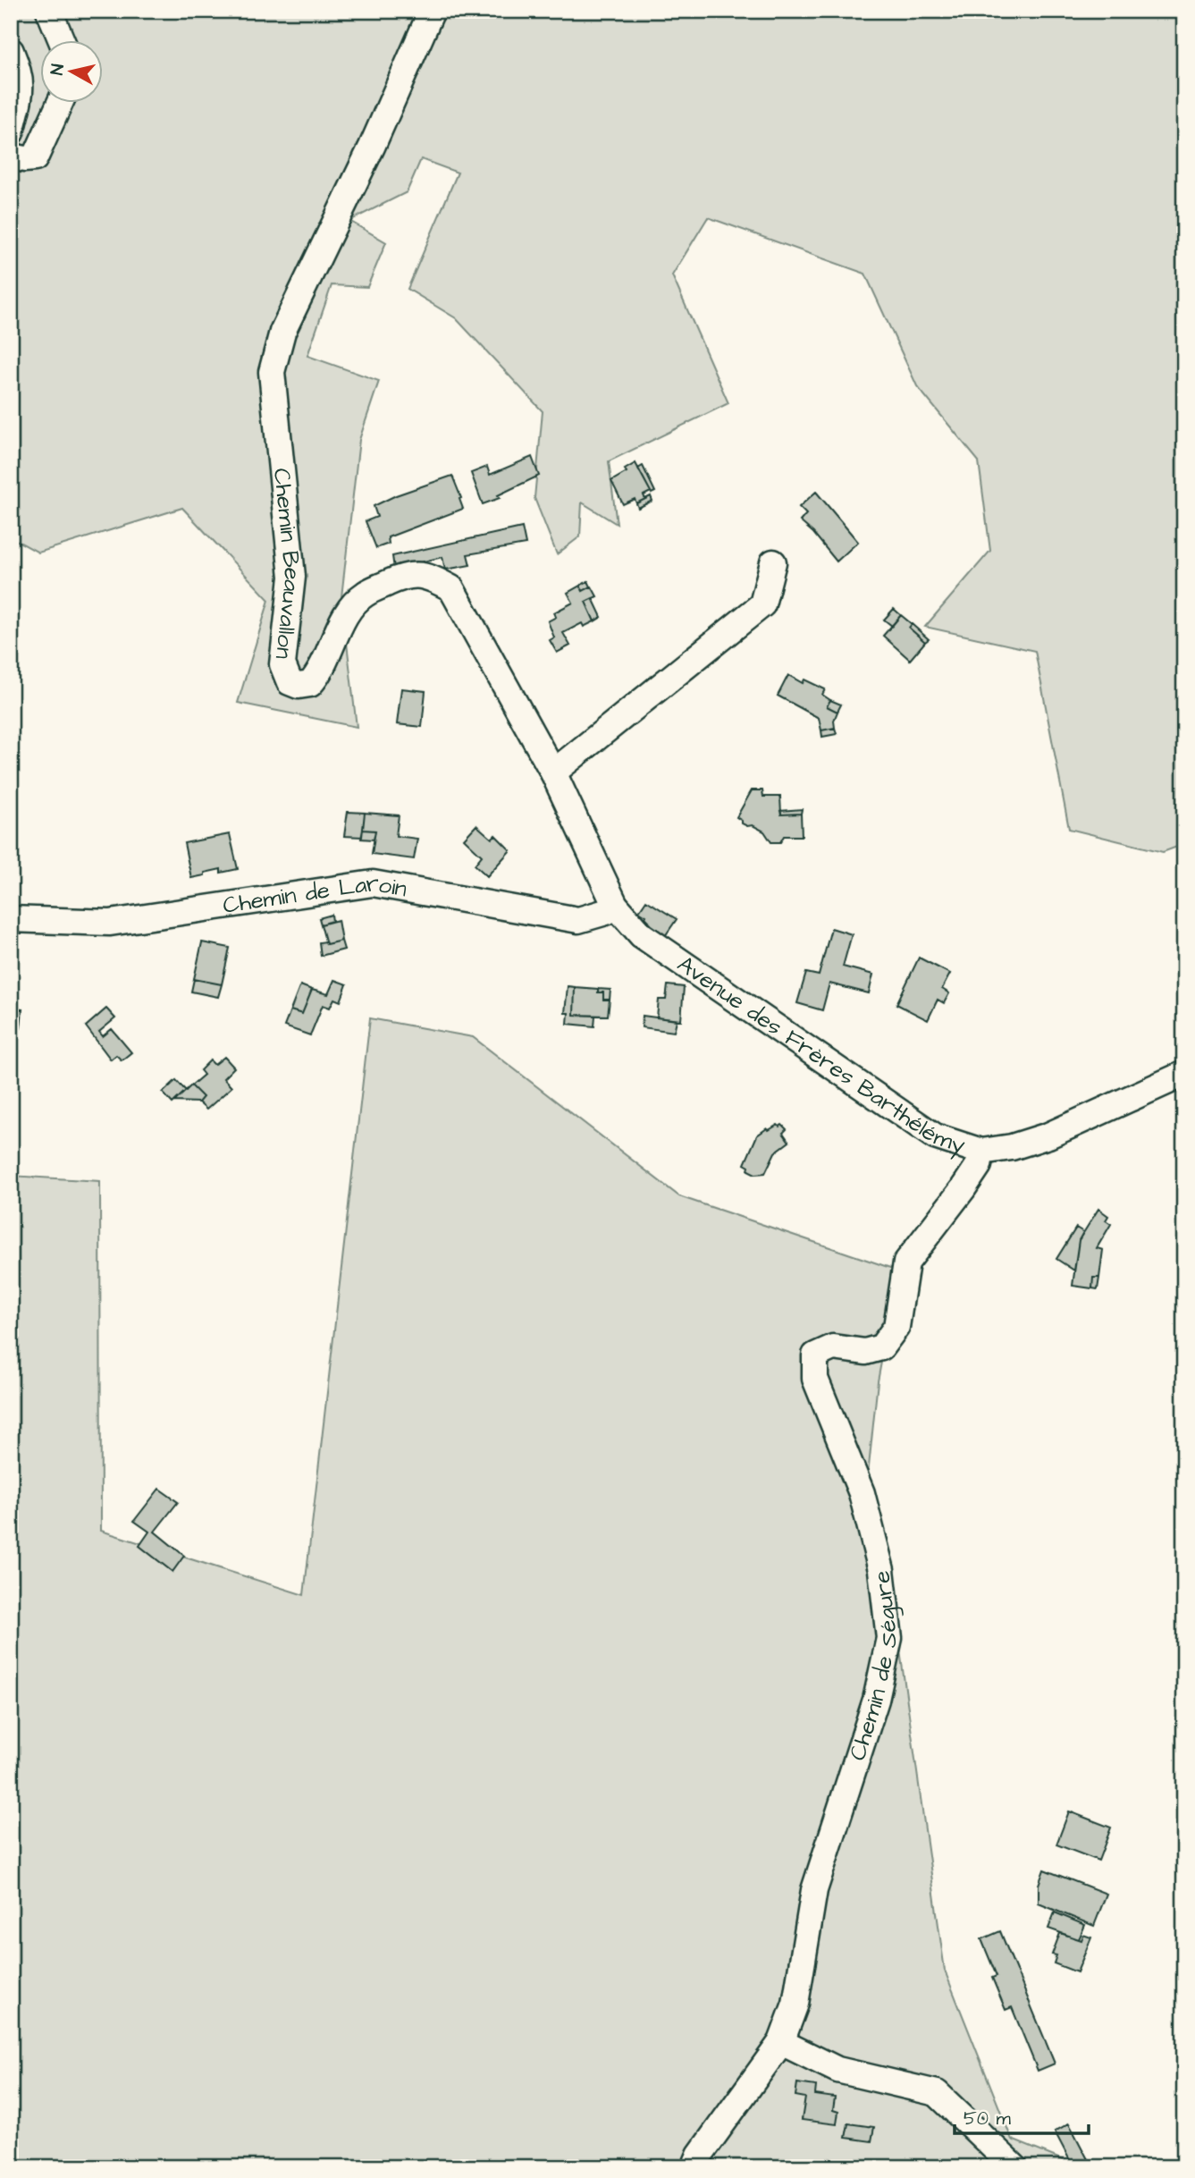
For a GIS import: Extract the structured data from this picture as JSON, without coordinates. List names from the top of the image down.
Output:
{
  "streets": {
    "street": [
      "Chemin Beauvallon",
      "Chemin de Laroin",
      "Avenue des Frères Barthélémy",
      "Chemin de Ségure"
    ]
  },
  "crossings": [
    ["Chemin Beauvallon", "Chemin de Laroin"],
    ["Chemin Beauvallon", "Avenue des Frères Barthélémy"],
    ["Chemin de Laroin", "Avenue des Frères Barthélémy"],
    ["Avenue des Frères Barthélémy", "Chemin de Ségure"]
  ],
  "scale_bar": "50 m",
  "north": "left"
}
